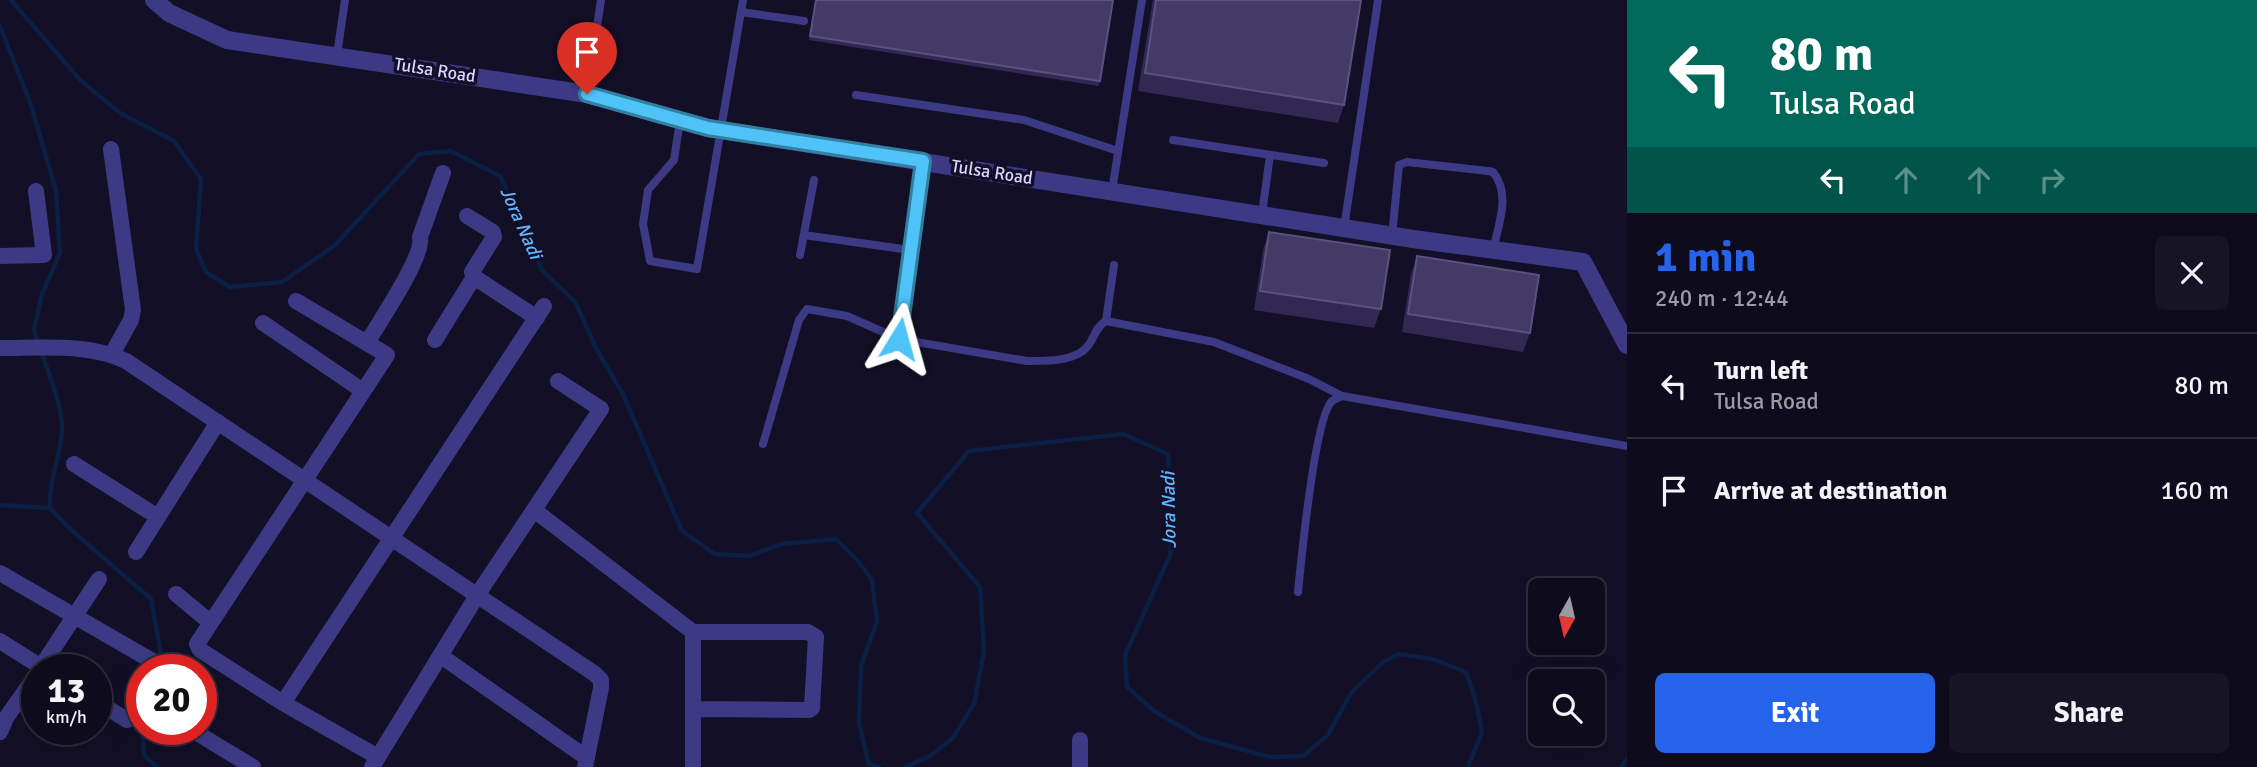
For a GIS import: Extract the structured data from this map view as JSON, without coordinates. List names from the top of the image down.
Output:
{
  "streets": {
    "street": ["Tulsa Road"]
  },
  "water": ["Jora Nadi"],
  "north": "bottom",
  "page": {
    "turn": ["80 m", "Tulsa Road"],
    "heading": ["1 min", "240 m · 12:44"],
    "list": [
      {
        "name": "Turn left",
        "note": "Tulsa Road",
        "value": "80 m"
      },
      {
        "name": "Arrive at destination",
        "value": "160 m"
      }
    ],
    "speed": "13 km/h",
    "limit": "20",
    "buttons": ["Exit", "Share"]
  }
}
